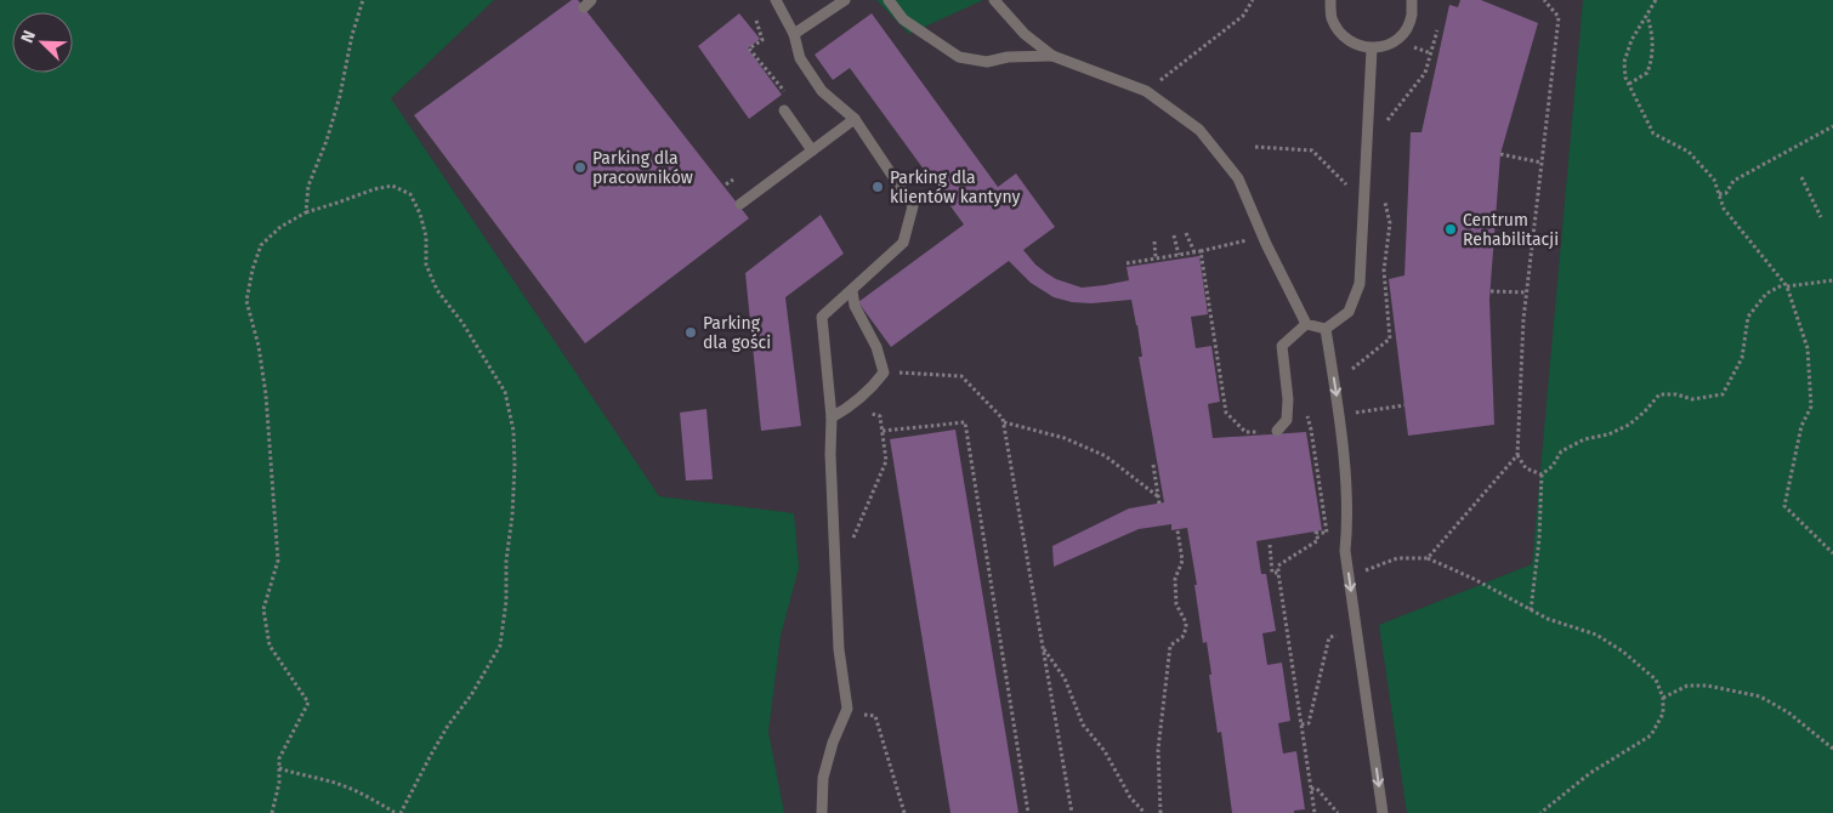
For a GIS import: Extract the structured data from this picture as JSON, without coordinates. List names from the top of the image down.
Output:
{
  "places": [
    "Parking dla pracowników",
    "Parking dla klientów kantyny",
    "Centrum Rehabilitacji",
    "Parking dla gości"
  ],
  "north": "top left"
}
